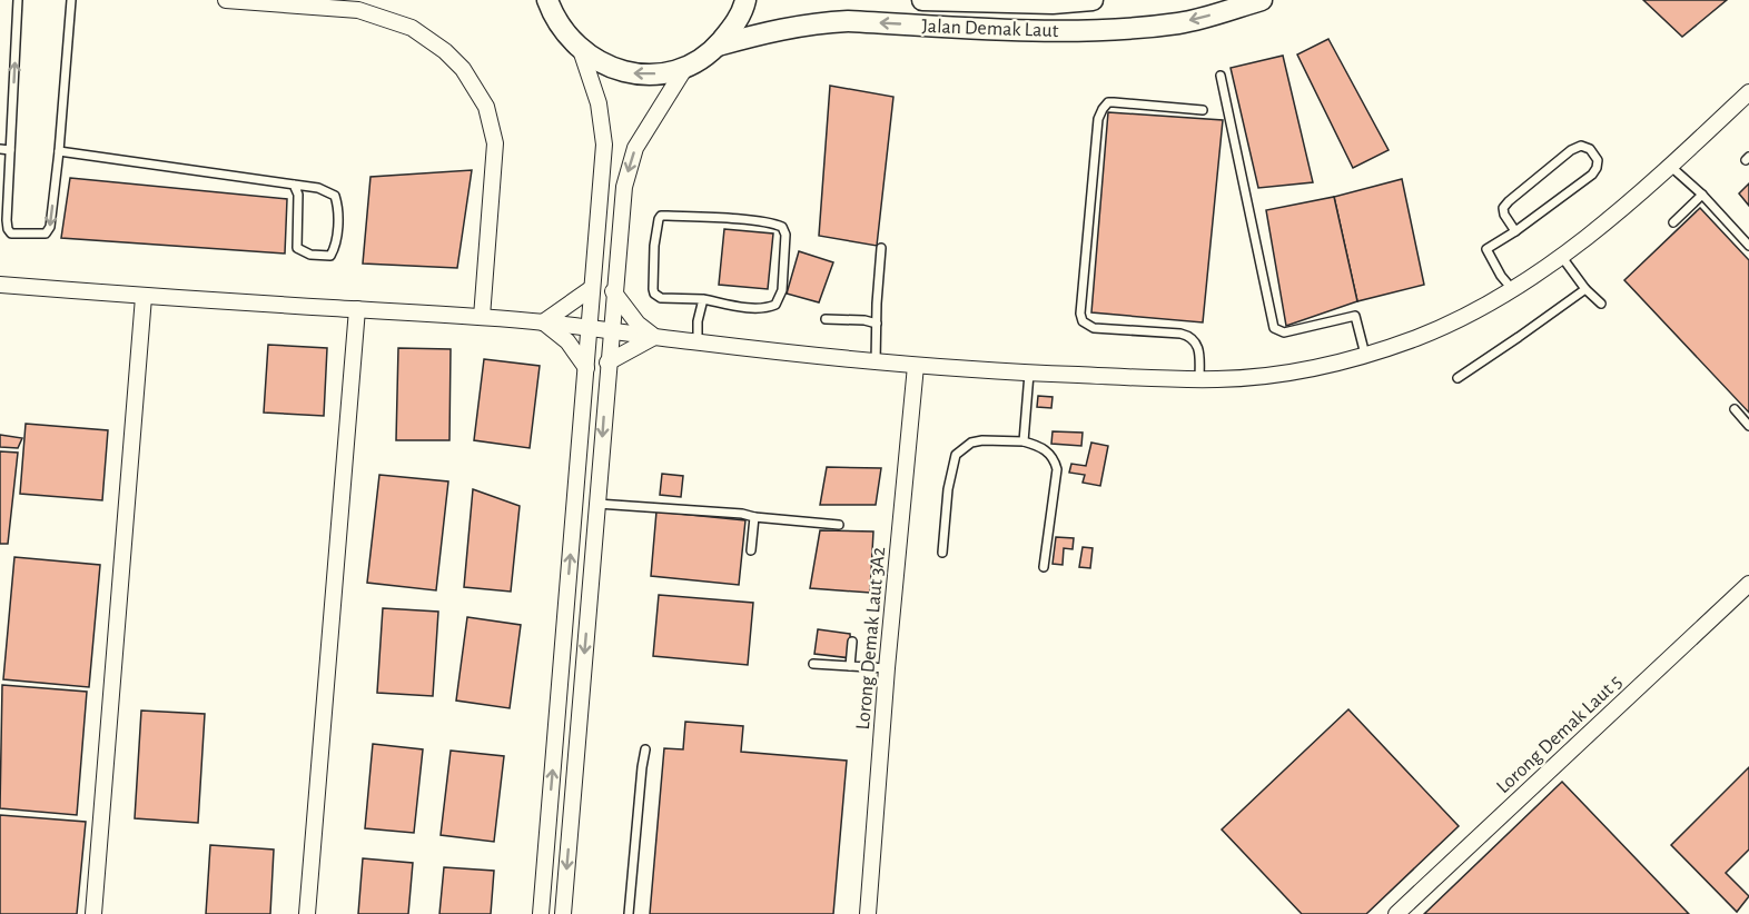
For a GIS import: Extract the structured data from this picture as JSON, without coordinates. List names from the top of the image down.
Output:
{
  "streets": {
    "main road": ["Jalan Demak Laut"],
    "street": ["Lorong Demak Laut 3A2", "Lorong Demak Laut 5"]
  }
}
